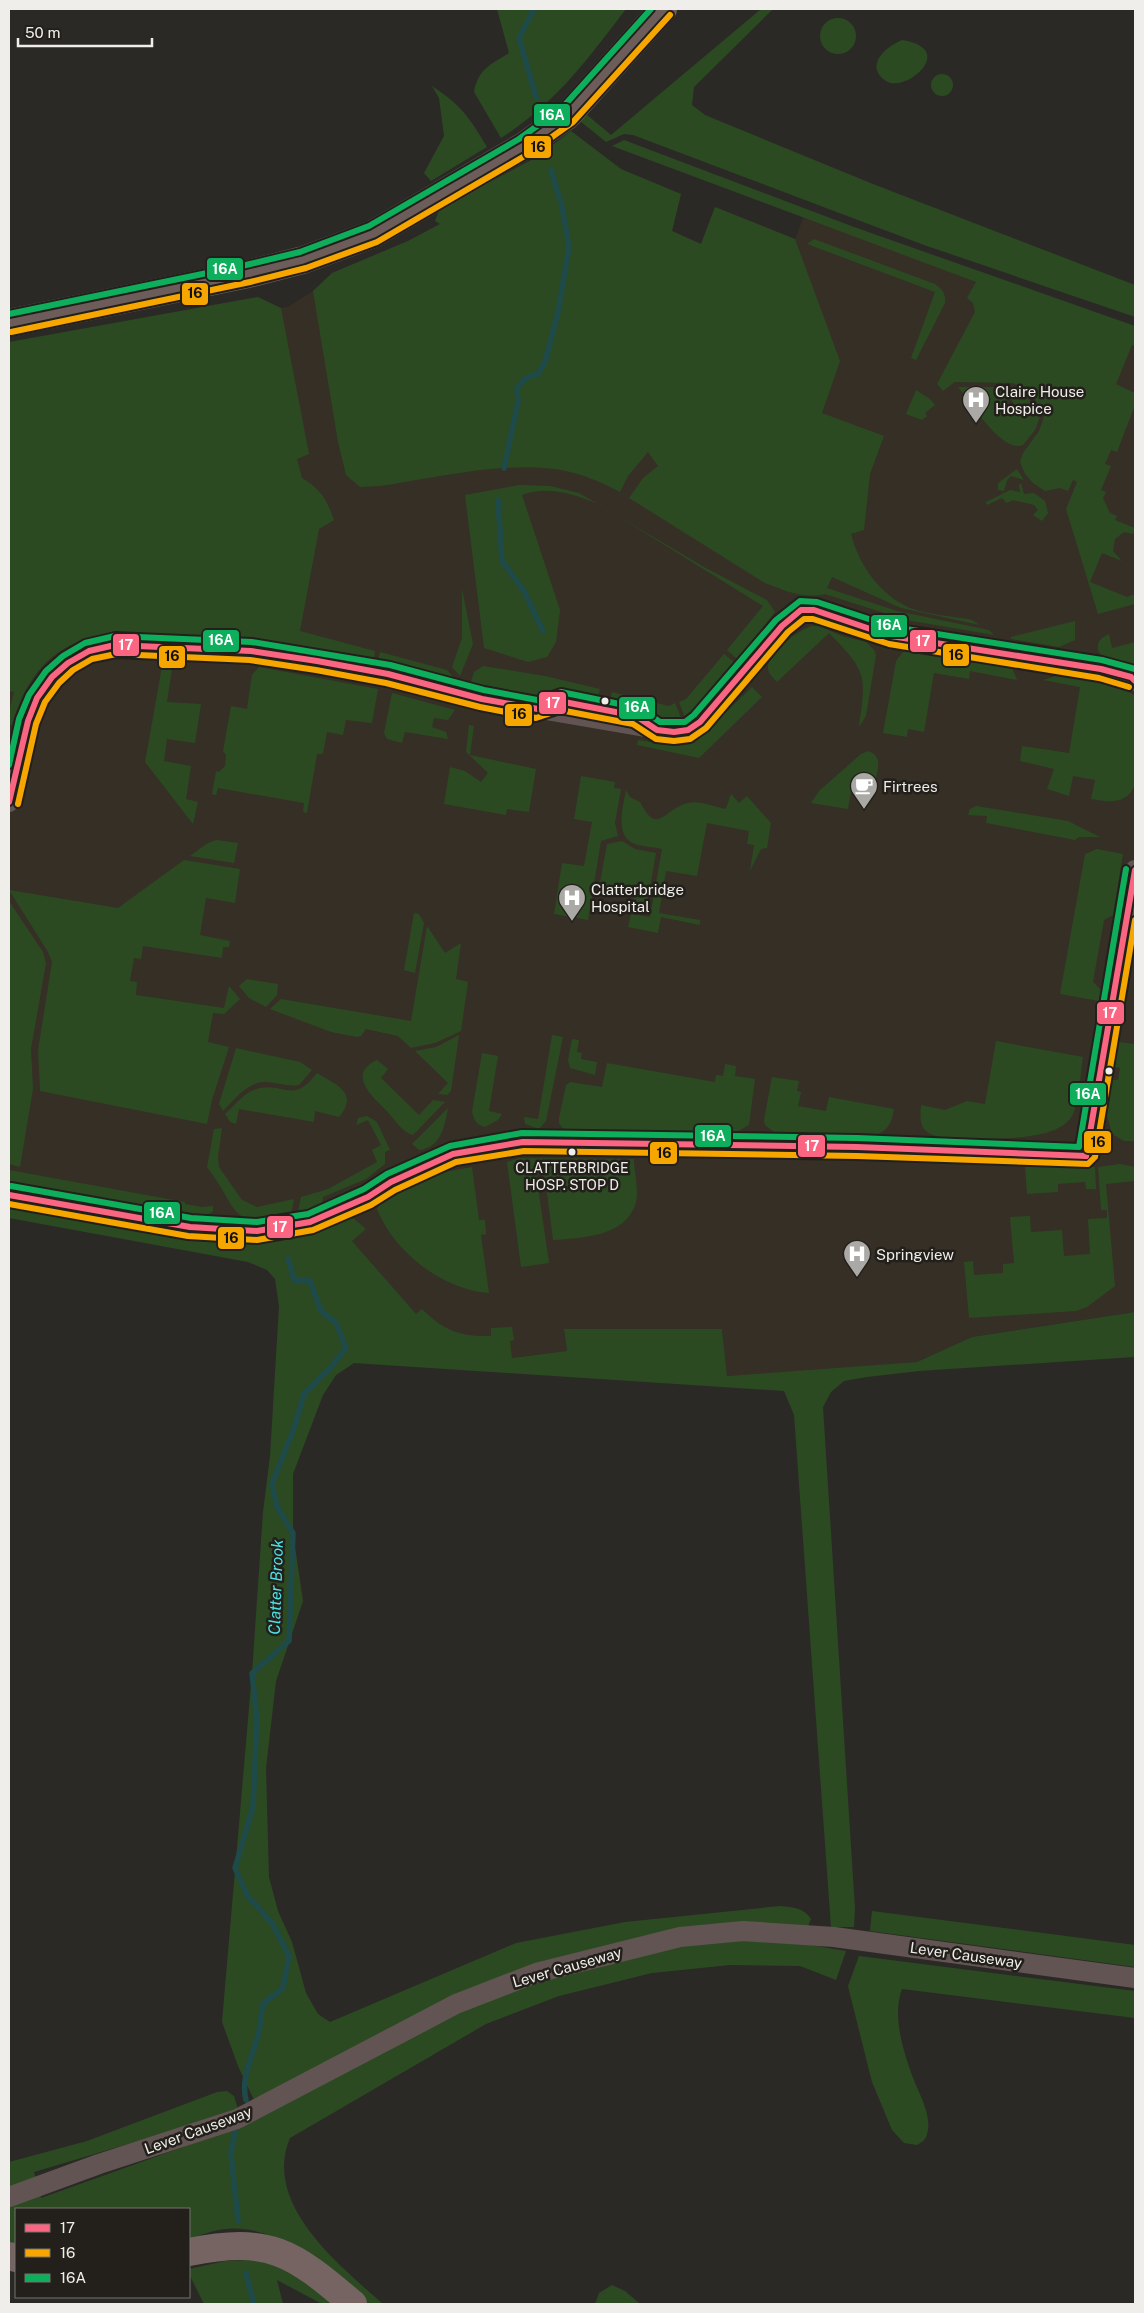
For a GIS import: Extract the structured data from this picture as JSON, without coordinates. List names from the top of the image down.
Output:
{
  "streets": {
    "street": ["Lever Causeway"]
  },
  "water": ["Clatter Brook"],
  "places": {
    "hospital": ["Claire House Hospice", "Clatterbridge Hospital", "Springview"],
    "cafe": ["Firtrees"],
    "other": ["CLATTERBRIDGE HOSP. STOP D"]
  },
  "lines": ["transit line 16A", "transit line 16", "transit line 17"],
  "legend": ["17", "16", "16A"],
  "scale_bar": "50 m"
}
